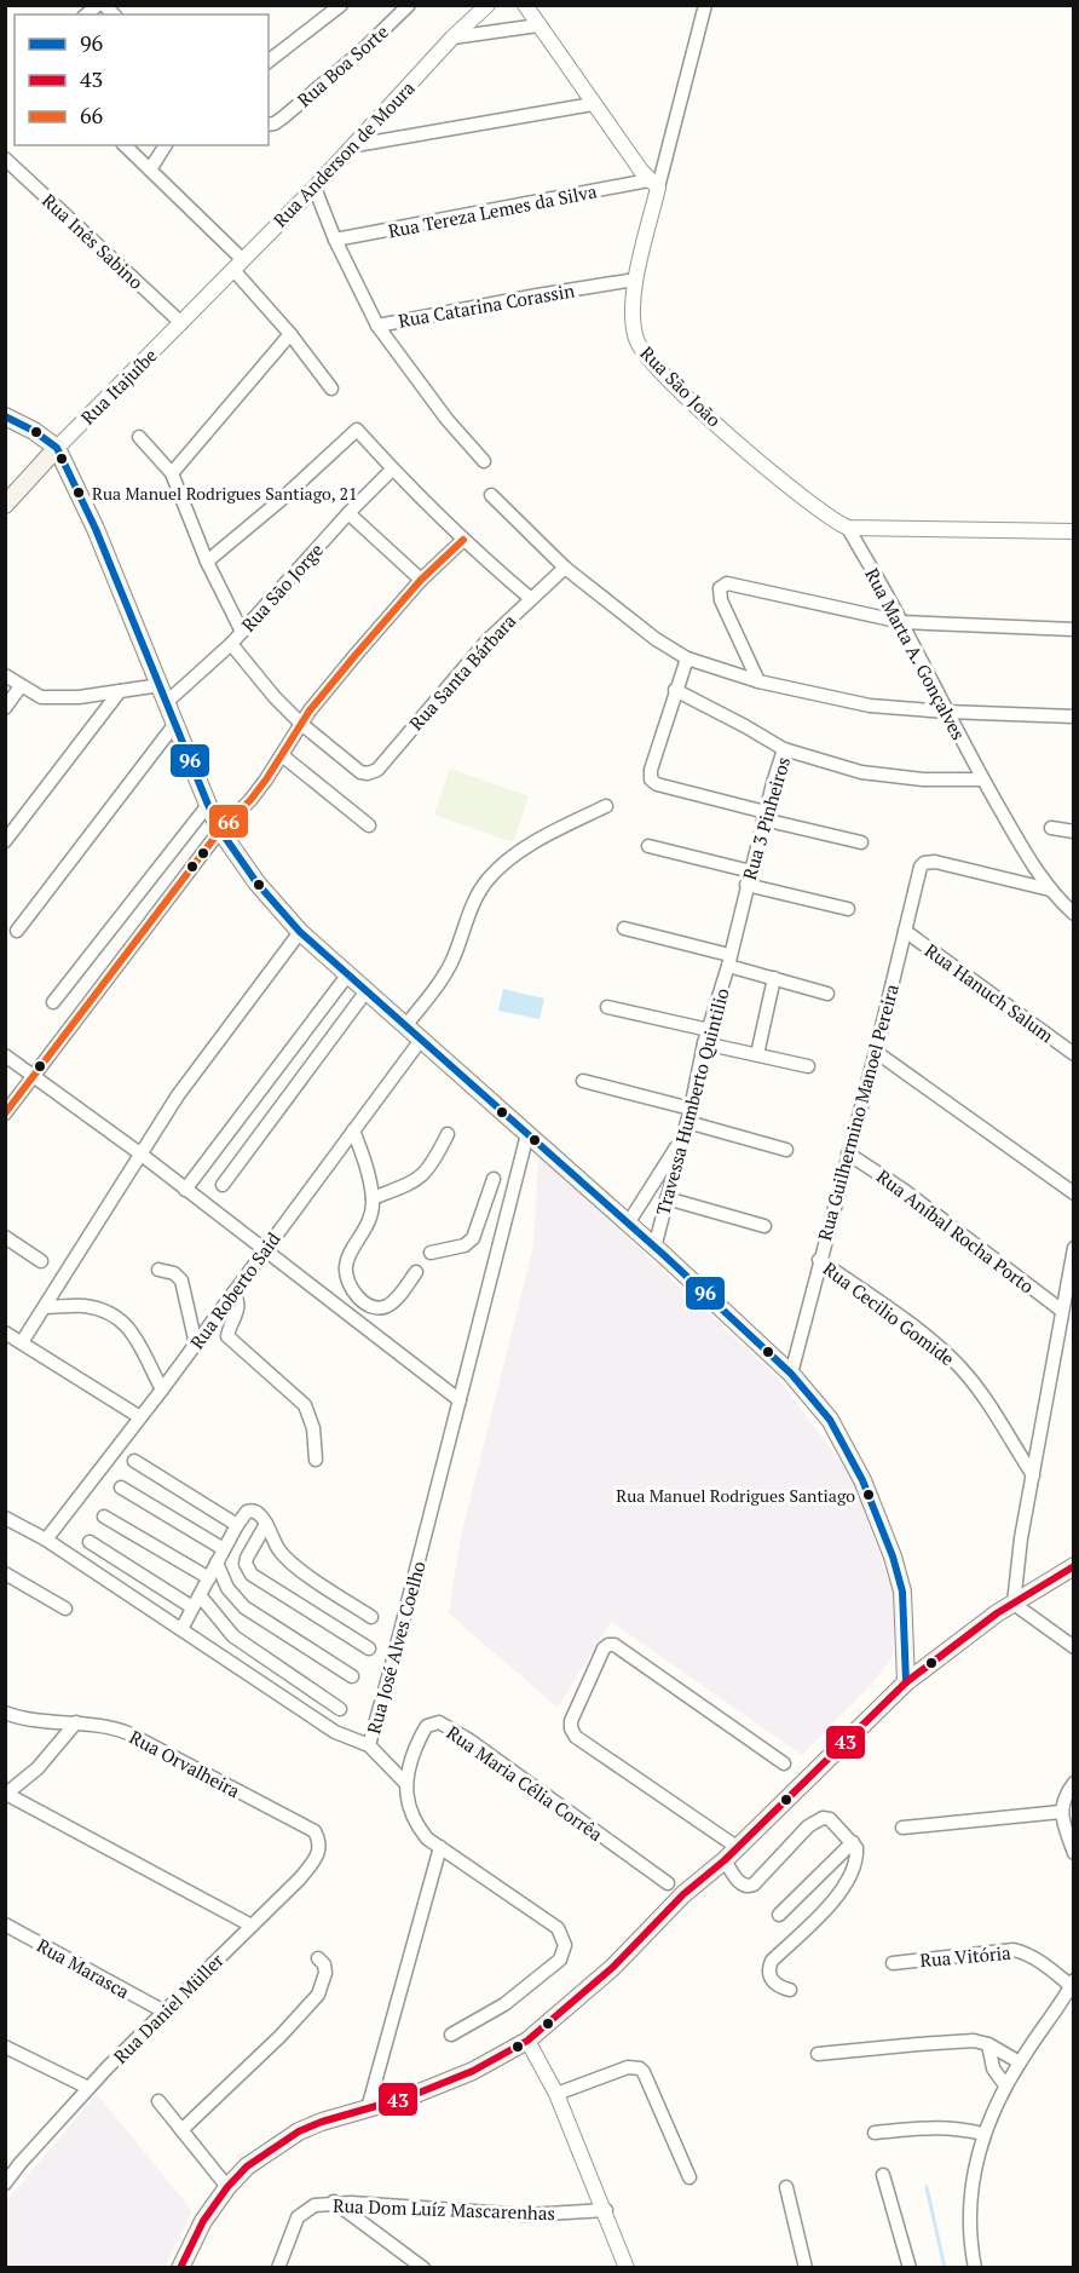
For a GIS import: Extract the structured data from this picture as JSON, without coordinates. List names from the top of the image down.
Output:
{
  "streets": {
    "main road": ["Rua Itajuíbe"],
    "street": [
      "Rua Boa Sorte",
      "Rua Anderson de Moura",
      "Rua Tereza Lemes da Silva",
      "Rua Inês Sabino",
      "Rua Catarina Corassin",
      "Rua São João",
      "Rua São Jorge",
      "Rua Marta A. Gonçalves",
      "Rua Santa Bárbara",
      "Rua 3 Pinheiros",
      "Rua Hanuch Salum",
      "Travessa Humberto Quintilio",
      "Rua Guilhermino Manoel Pereira",
      "Rua Aníbal Rocha Porto",
      "Rua Roberto Said",
      "Rua Cecilio Gomide",
      "Rua José Alves Coelho",
      "Rua Orvalheira",
      "Rua Maria Célia Corrêa",
      "Rua Vitória",
      "Rua Marasca",
      "Rua Daniel Müller",
      "Rua Dom Luíz Mascarenhas"
    ]
  },
  "crossings": [
    ["Rua Anderson de Moura", "Rua Itajuíbe"],
    ["Rua Tereza Lemes da Silva", "Rua São João"],
    ["Rua Inês Sabino", "Rua Itajuíbe"],
    ["Rua Catarina Corassin", "Rua São João"],
    ["Rua São João", "Rua Marta A. Gonçalves"],
    ["Rua Marta A. Gonçalves", "Rua 3 Pinheiros"],
    ["Rua Marta A. Gonçalves", "Rua Guilhermino Manoel Pereira"],
    ["Rua 3 Pinheiros", "Travessa Humberto Quintilio"],
    ["Rua Hanuch Salum", "Rua Guilhermino Manoel Pereira"],
    ["Rua Guilhermino Manoel Pereira", "Rua Aníbal Rocha Porto"],
    ["Rua Guilhermino Manoel Pereira", "Rua Cecilio Gomide"],
    ["Rua Roberto Said", "Rua José Alves Coelho"],
    ["Rua Orvalheira", "Rua Daniel Müller"],
    ["Rua Marasca", "Rua Daniel Müller"]
  ],
  "places": ["Rua Manuel Rodrigues Santiago, 21", "Rua Manuel Rodrigues Santiago"],
  "lines": ["transit line 96", "transit line 66", "transit line 43"],
  "legend": ["96", "43", "66"]
}
